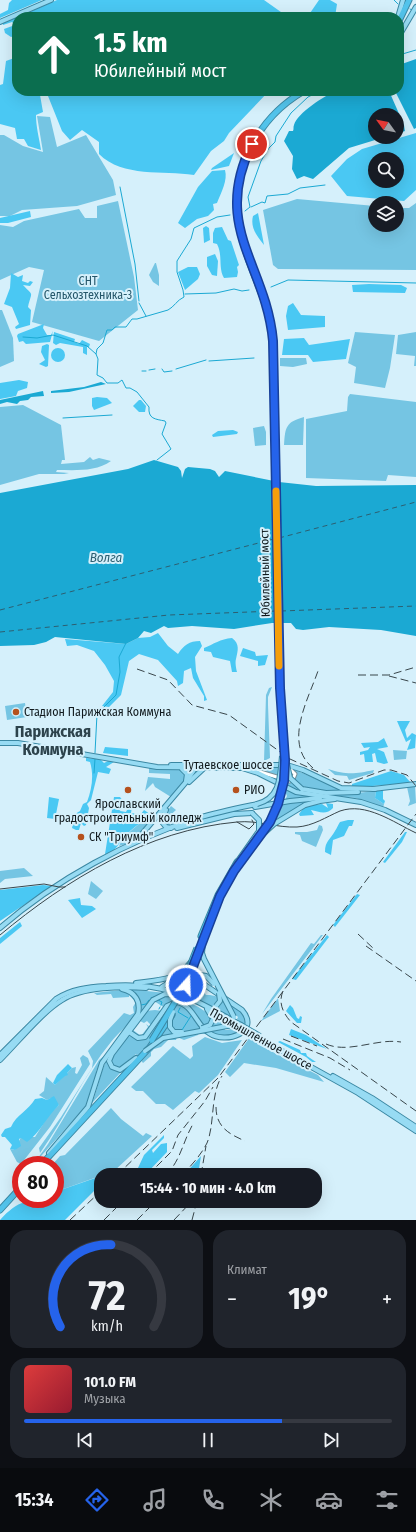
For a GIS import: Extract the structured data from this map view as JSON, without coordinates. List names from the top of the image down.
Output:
{
  "streets": {
    "highway": ["Юбилейный мост"],
    "main road": ["Тутаевское шоссе", "Промышленное шоссе"]
  },
  "districts": ["Парижская Коммуна"],
  "water": ["Волга"],
  "parks": ["СНТ Сельхозтехника-3"],
  "places": [
    "Стадион Парижская Коммуна",
    "Ярославский градостроительный колледж",
    "РИО",
    "СК \"Триумф\""
  ],
  "north": "top left",
  "page": {
    "turn": ["1.5 km", "Юбилейный мост"],
    "limit": "80",
    "trip": "15:44 · 10 мин · 4.0 km",
    "tile": "Климат",
    "heat": ["−", "19°", "+"],
    "song": ["101.0 FM", "Музыка"],
    "tabs": "15:34",
    "gauge": ["72", "km/h"]
  }
}
